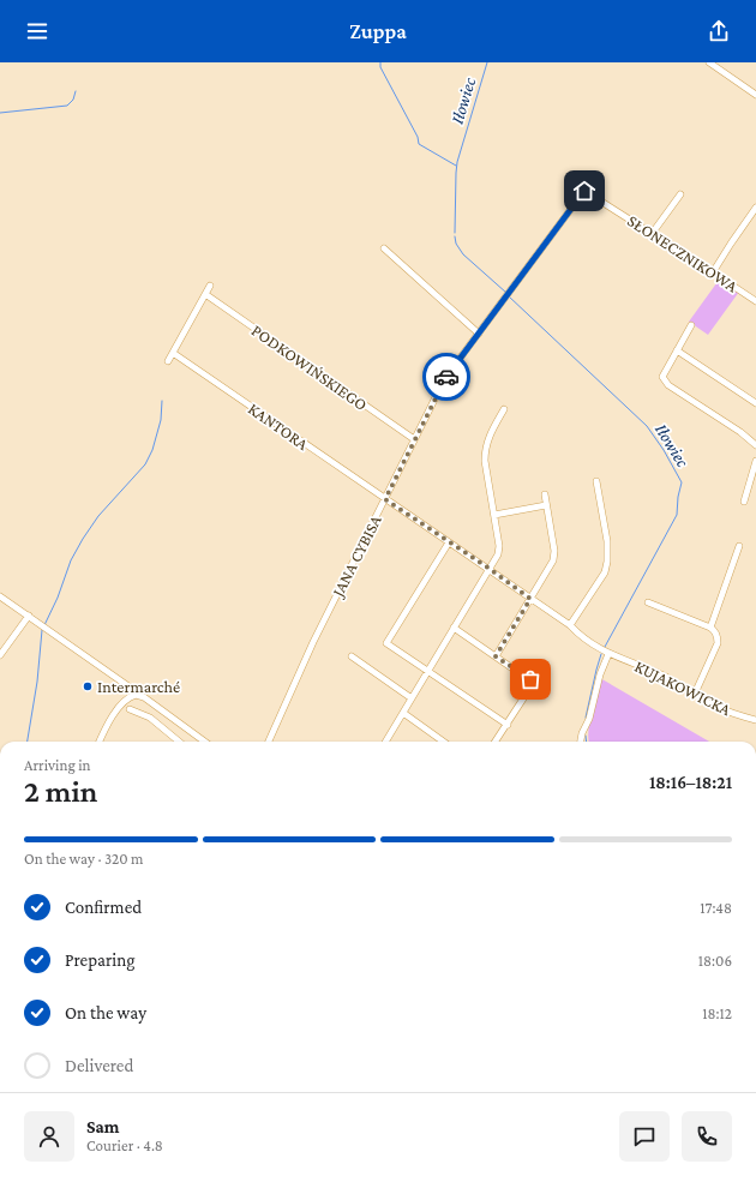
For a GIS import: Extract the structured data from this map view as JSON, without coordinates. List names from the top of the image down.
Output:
{
  "streets": {
    "street": [
      "SŁONECZNIKOWA",
      "PODKOWIŃSKIEGO",
      "KANTORA",
      "JANA CYBISA",
      "KUJAKOWICKA"
    ]
  },
  "crossings": [
    ["SŁONECZNIKOWA", "JANA CYBISA"],
    ["PODKOWIŃSKIEGO", "JANA CYBISA"],
    ["KANTORA", "JANA CYBISA"],
    ["KANTORA", "KUJAKOWICKA"]
  ],
  "water": ["Iłowiec"],
  "places": ["Intermarché"],
  "page": {
    "header": "Zuppa",
    "heading": ["2 min", "Arriving in", "18:16–18:21"],
    "panel": ["Sam", "Courier · 4.8"],
    "bar": "On the way · 320 m",
    "list": [
      ["Confirmed", "17:48"],
      ["Preparing", "18:06"],
      ["On the way", "18:12"],
      "Delivered"
    ]
  }
}
